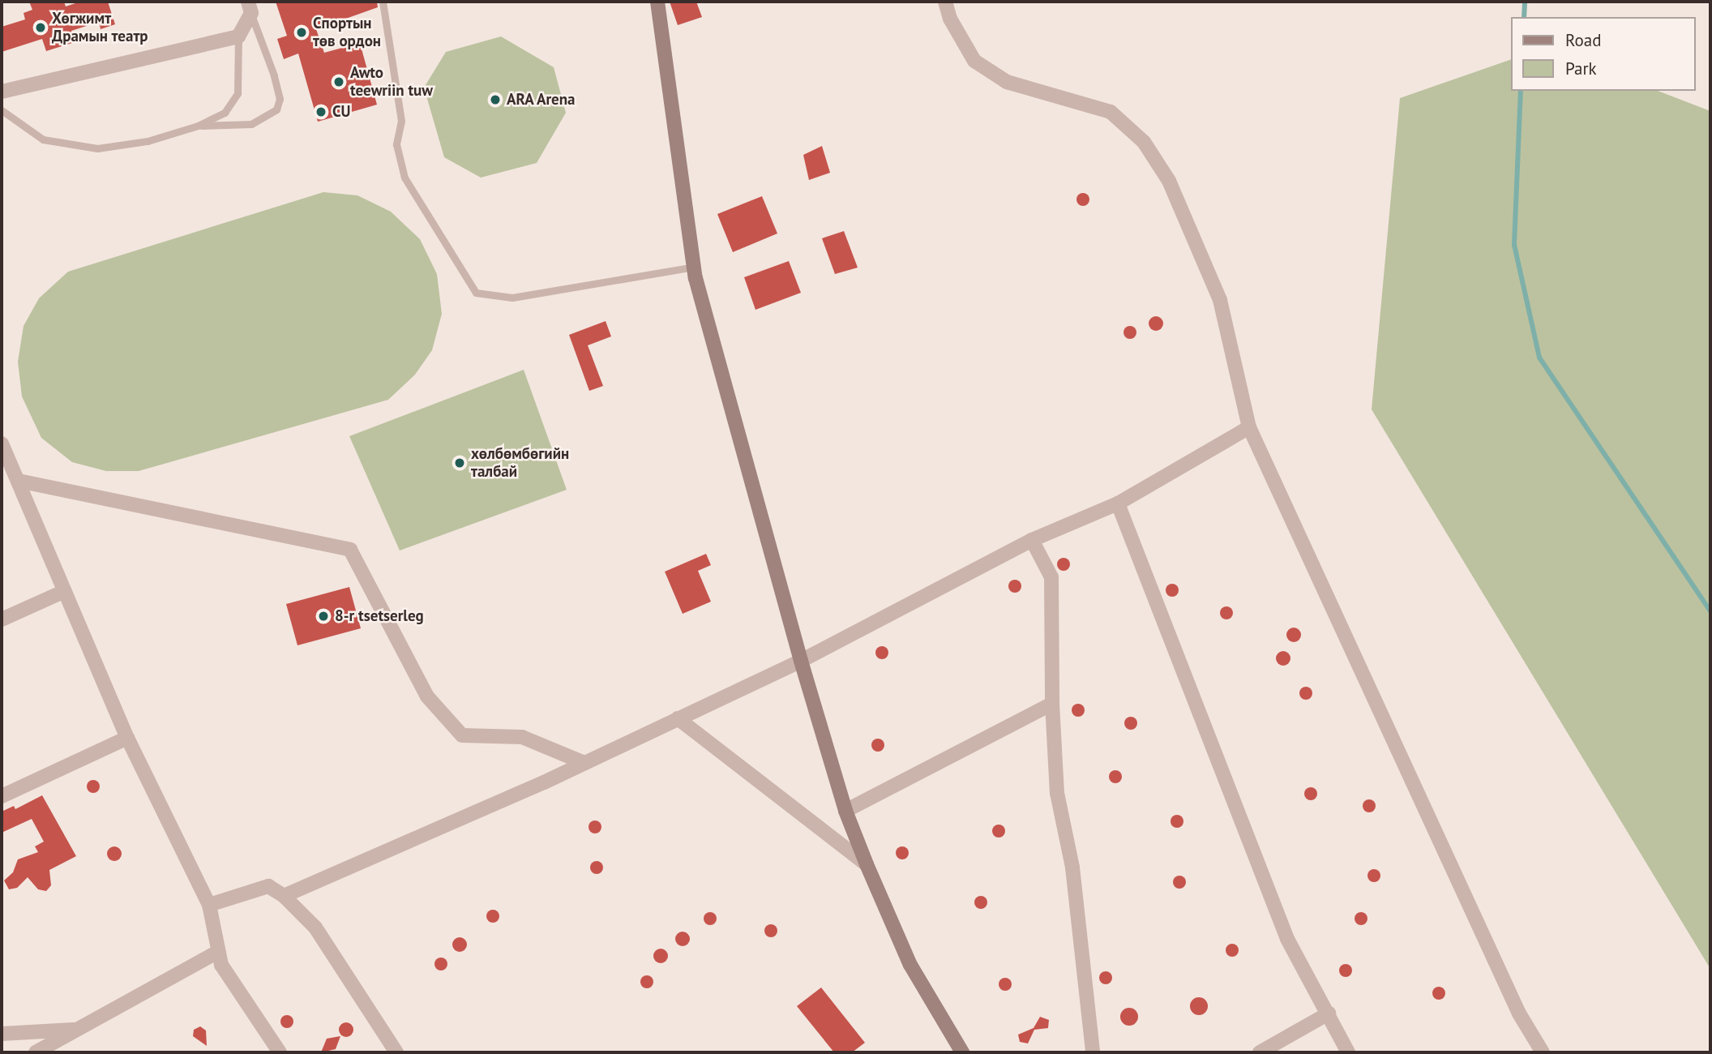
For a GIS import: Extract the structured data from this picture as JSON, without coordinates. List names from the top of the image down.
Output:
{
  "places": [
    "Хөгжимт Драмын театр",
    "Спортын төв ордон",
    "Awto teewriin tuw",
    "ARA Arena",
    "CU",
    "хөлбөмбөгийн талбай",
    "8-r tsetserleg"
  ],
  "legend": ["Road", "Park"]
}
